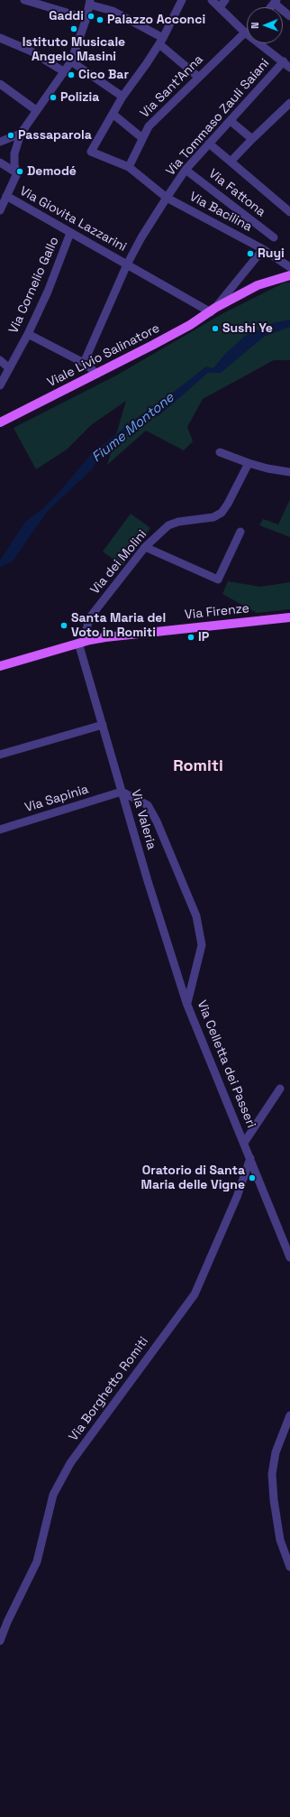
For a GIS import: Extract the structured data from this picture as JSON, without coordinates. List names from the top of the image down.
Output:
{
  "streets": {
    "main road": ["Viale Livio Salinatore", "Via Firenze"],
    "street": [
      "Via Sant'Anna",
      "Via Tommaso Zauli Saiani",
      "Via Fattona",
      "Via Bacilina",
      "Via Giovita Lazzarini",
      "Via Cornelio Gallo",
      "Via dei Molini",
      "Via Sapinia",
      "Via Valeria",
      "Via Celletta dei Passeri",
      "Via Borghetto Romiti"
    ]
  },
  "crossings": [
    ["Via Sant'Anna", "Via Bacilina"],
    ["Via Tommaso Zauli Saiani", "Via Fattona"],
    ["Via Tommaso Zauli Saiani", "Via Bacilina"],
    ["Via Tommaso Zauli Saiani", "Via Giovita Lazzarini"],
    ["Via Bacilina", "Viale Livio Salinatore"],
    ["Via Giovita Lazzarini", "Via Cornelio Gallo"],
    ["Via Giovita Lazzarini", "Viale Livio Salinatore"],
    ["Via dei Molini", "Via Firenze"],
    ["Via dei Molini", "Via Valeria"],
    ["Via Firenze", "Via Valeria"],
    ["Via Sapinia", "Via Valeria"],
    ["Via Sapinia", "Via Celletta dei Passeri"],
    ["Via Valeria", "Via Celletta dei Passeri"],
    ["Via Celletta dei Passeri", "Via Borghetto Romiti"]
  ],
  "districts": ["Romiti"],
  "water": ["Fiume Montone"],
  "places": [
    "Gaddi",
    "Palazzo Acconci",
    "Istituto Musicale Angelo Masini",
    "Cico Bar",
    "Polizia",
    "Passaparola",
    "Demodé",
    "Ruyi",
    "Sushi Ye",
    "Santa Maria del Voto in Romiti",
    "IP",
    "Oratorio di Santa Maria delle Vigne"
  ],
  "north": "left"
}
